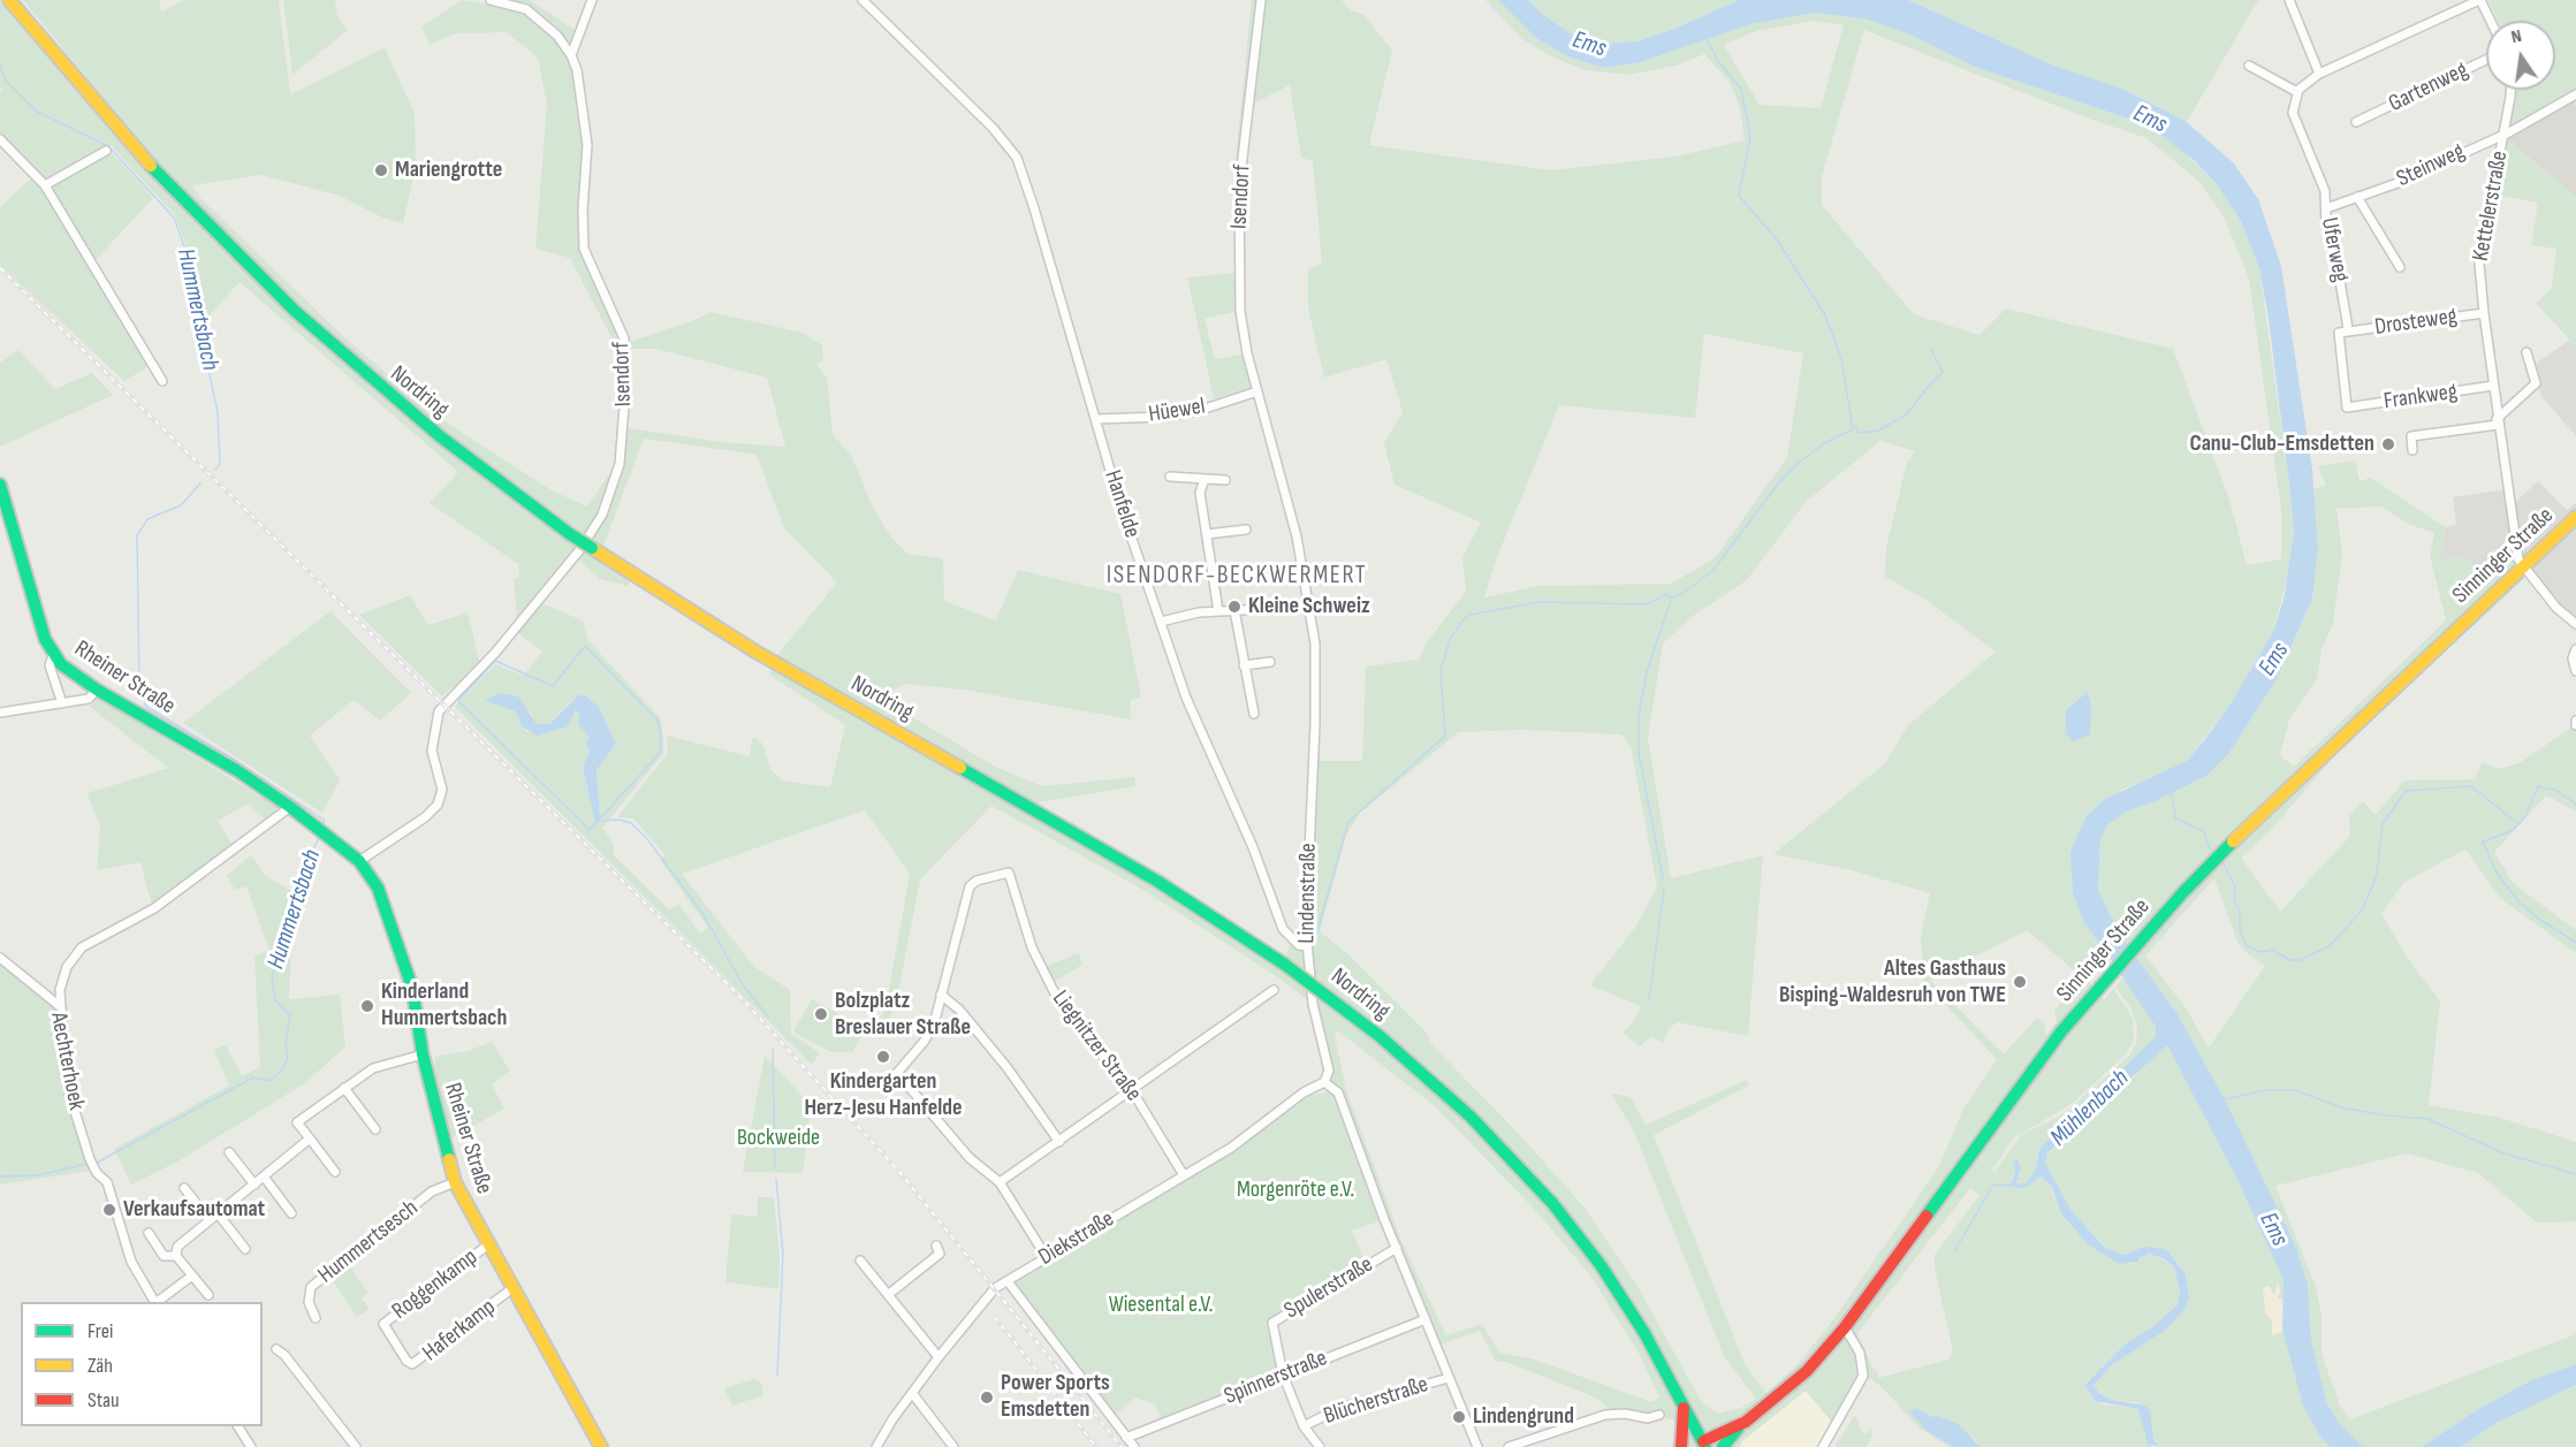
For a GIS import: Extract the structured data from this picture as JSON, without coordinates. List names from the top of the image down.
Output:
{
  "streets": {
    "main road": ["Nordring", "Sinninger Straße", "Rheiner Straße"],
    "street": [
      "Gartenweg",
      "Steinweg",
      "Isendorf",
      "Kettelerstraße",
      "Uferweg",
      "Drosteweg",
      "Frankweg",
      "Hüewel",
      "Hanfelde",
      "Lindenstraße",
      "Liegnitzer Straße",
      "Aechterhoek",
      "Diekstraße",
      "Hummertsesch",
      "Roggenkamp",
      "Spulerstraße",
      "Haferkamp",
      "Spinnerstraße",
      "Blücherstraße"
    ]
  },
  "crossings": [
    ["Steinweg", "Kettelerstraße"],
    ["Steinweg", "Uferweg"],
    ["Isendorf", "Hüewel"],
    ["Isendorf", "Rheiner Straße"],
    ["Isendorf", "Lindenstraße"],
    ["Kettelerstraße", "Drosteweg"],
    ["Kettelerstraße", "Frankweg"],
    ["Kettelerstraße", "Sinninger Straße"],
    ["Uferweg", "Drosteweg"],
    ["Uferweg", "Frankweg"],
    ["Nordring", "Sinninger Straße"],
    ["Hüewel", "Hanfelde"],
    ["Hüewel", "Lindenstraße"],
    ["Hanfelde", "Lindenstraße"],
    ["Rheiner Straße", "Hummertsesch"],
    ["Rheiner Straße", "Roggenkamp"],
    ["Rheiner Straße", "Haferkamp"],
    ["Lindenstraße", "Diekstraße"],
    ["Liegnitzer Straße", "Diekstraße"],
    ["Roggenkamp", "Haferkamp"],
    ["Spulerstraße", "Spinnerstraße"]
  ],
  "districts": ["ISENDORF-BECKWERMERT"],
  "water": ["Ems", "Hummertsbach", "Mühlenbach"],
  "parks": ["Bockweide", "Morgenröte e.V.", "Wiesental e.V."],
  "places": [
    "Mariengrotte",
    "Canu-Club-Emsdetten",
    "Kleine Schweiz",
    "Altes Gasthaus Bisping-Waldesruh von TWE",
    "Kinderland Hummertsbach",
    "Bolzplatz Breslauer Straße",
    "Kindergarten Herz-Jesu Hanfelde",
    "Verkaufsautomat",
    "Power Sports Emsdetten",
    "Lindengrund"
  ],
  "legend": ["Frei", "Zäh", "Stau"],
  "north": "top"
}
